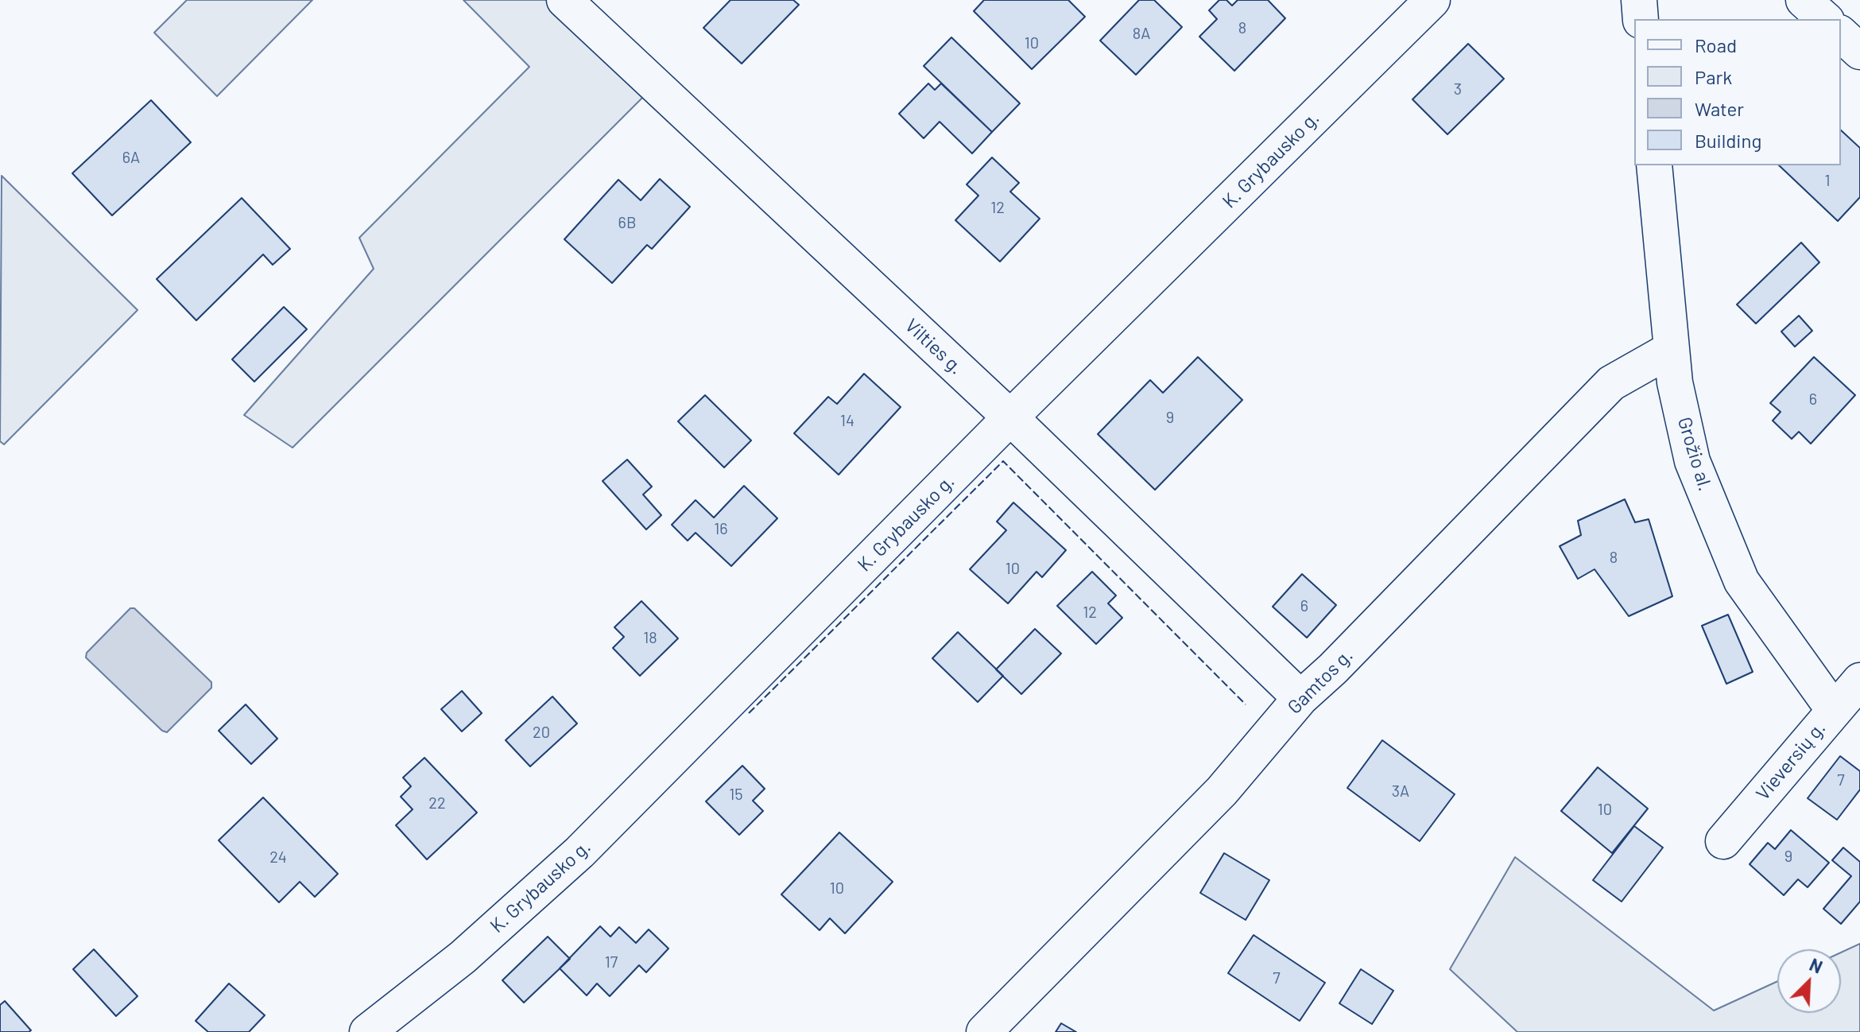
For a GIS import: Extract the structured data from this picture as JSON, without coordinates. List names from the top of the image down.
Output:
{
  "streets": {
    "street": [
      "K. Grybausko g.",
      "Vilties g.",
      "Grožio al.",
      "Gamtos g.",
      "Vieversių g."
    ]
  },
  "crossings": [
    ["K. Grybausko g.", "Vilties g."],
    ["Vilties g.", "Gamtos g."],
    ["Grožio al.", "Gamtos g."],
    ["Grožio al.", "Vieversių g."]
  ],
  "house_numbers": [
    "8",
    "8A",
    "10",
    "3",
    "6A",
    "1",
    "12",
    "6B",
    "6",
    "9",
    "14",
    "16",
    "8",
    "10",
    "6",
    "12",
    "18",
    "20",
    "7",
    "3A",
    "15",
    "22",
    "10",
    "9",
    "24",
    "10",
    "17",
    "7"
  ],
  "legend": [
    "Road",
    "Park",
    "Water",
    "Building"
  ],
  "north": "top right"
}
